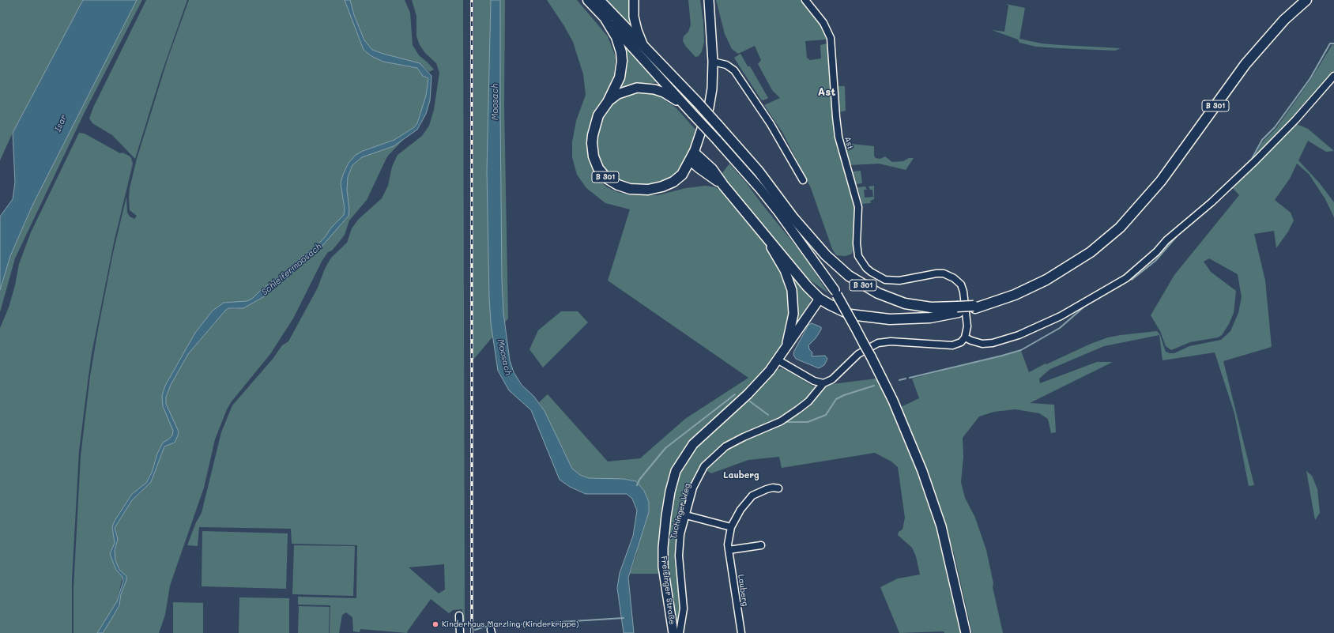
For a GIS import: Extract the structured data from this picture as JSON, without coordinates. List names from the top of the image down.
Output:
{
  "streets": {
    "main road": ["B 301", "Freisinger Straße"],
    "street": ["Ast", "Tuchinger Weg", "Lauberg"]
  },
  "crossings": [
    ["B 301", "Freisinger Straße"],
    ["Ast", "Tuchinger Weg"]
  ],
  "districts": ["Ast", "Lauberg"],
  "water": ["Moosach", "Isar", "Schleifermoosach"],
  "places": ["Kinderhaus Marzling (Kinderkrippe)"]
}
